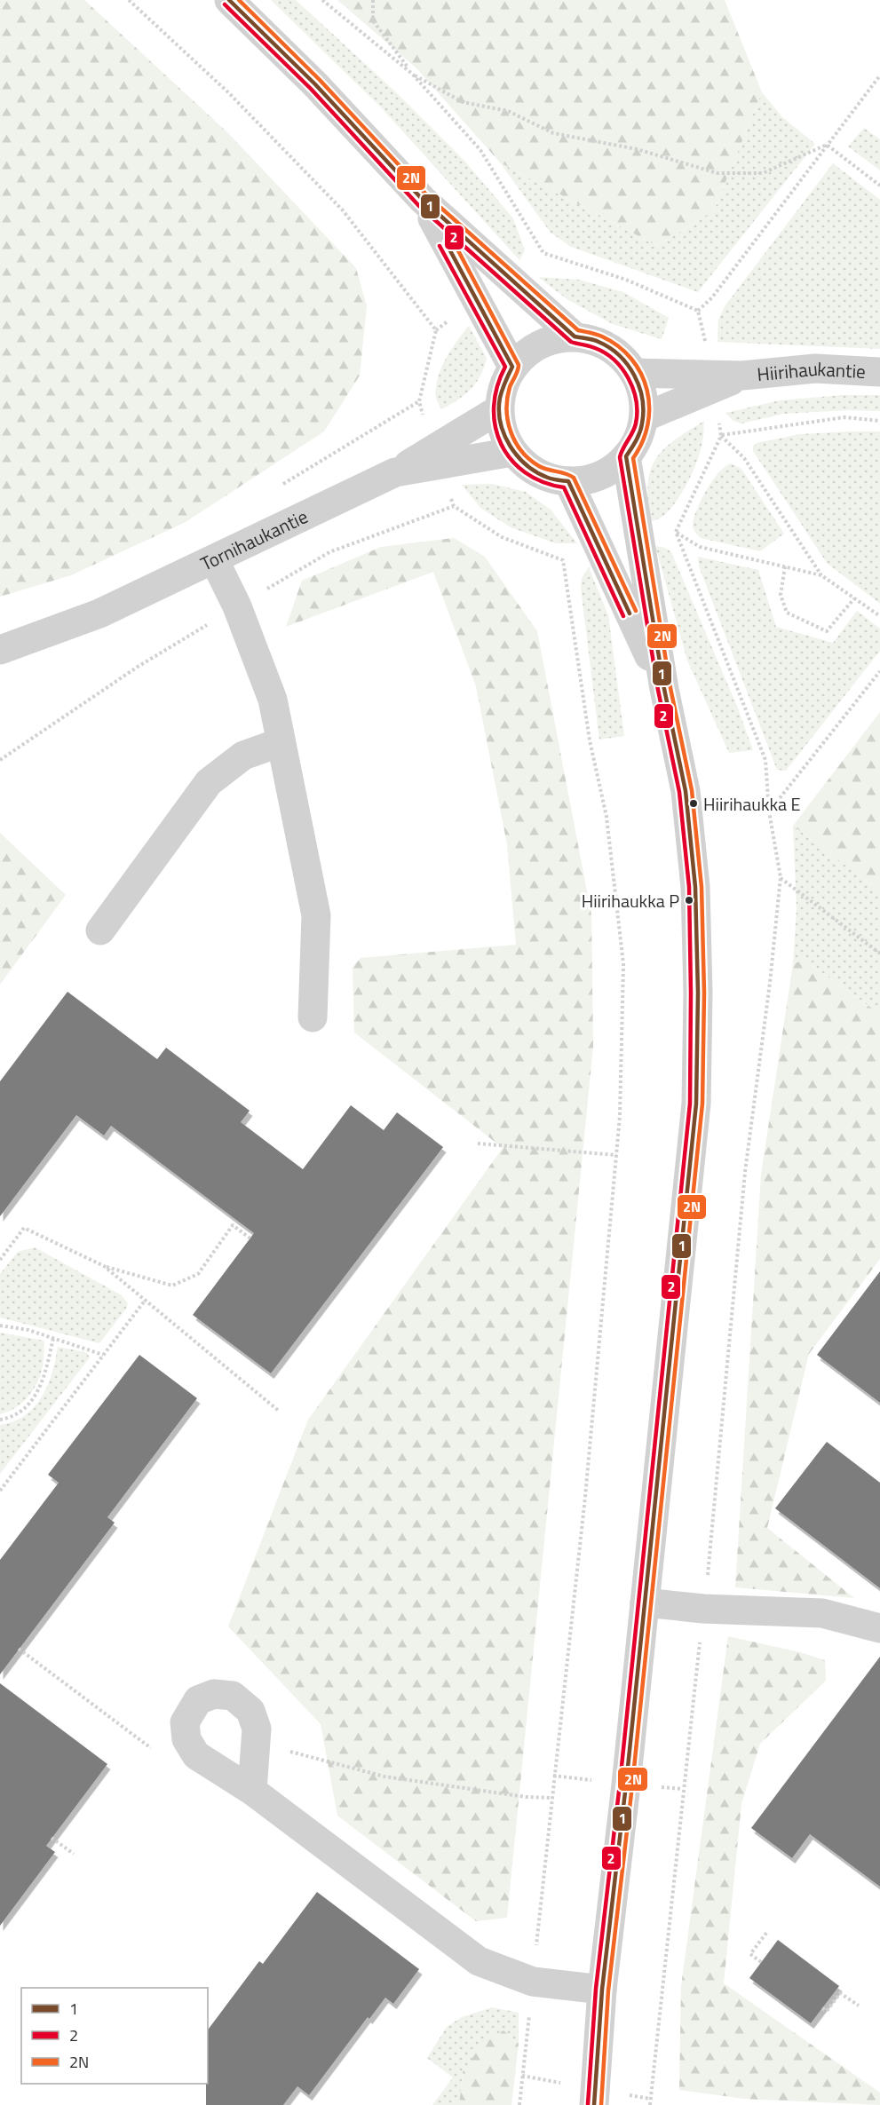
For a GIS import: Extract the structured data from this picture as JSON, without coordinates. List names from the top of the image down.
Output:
{
  "streets": {
    "street": ["Hiirihaukantie", "Tornihaukantie"]
  },
  "crossings": [
    ["Hiirihaukantie", "Tornihaukantie"]
  ],
  "places": ["Hiirihaukka E", "Hiirihaukka P"],
  "lines": ["transit line 1", "transit line 2N", "transit line 2"],
  "legend": ["1", "2", "2N"]
}
